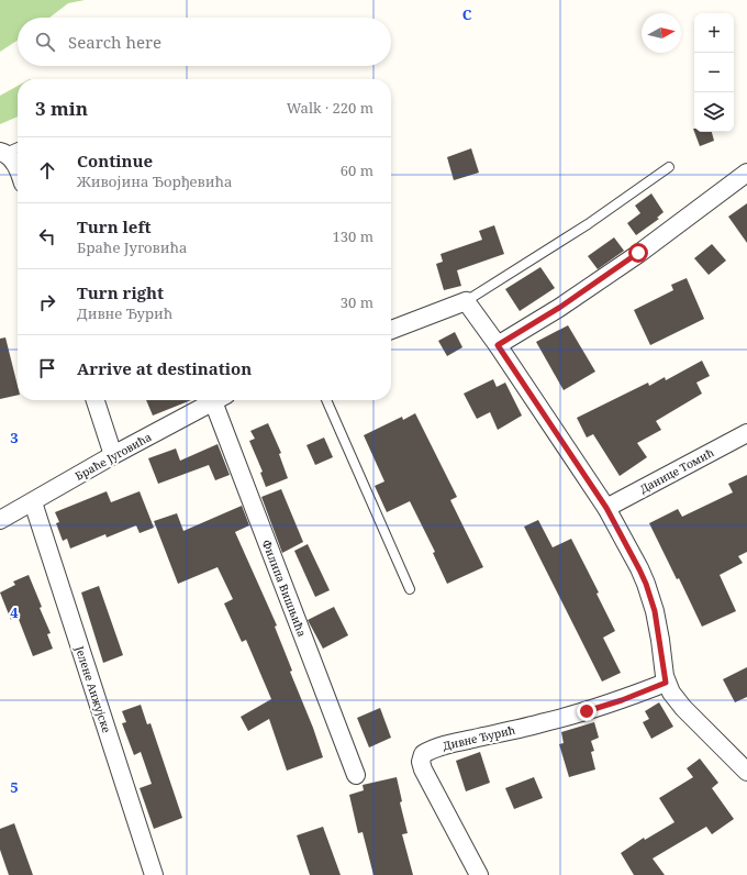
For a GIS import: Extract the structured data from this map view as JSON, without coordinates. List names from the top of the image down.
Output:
{
  "streets": {
    "street": [
      "Браће Југовића",
      "Данице Томић",
      "Филипа Вишњића",
      "Јелене Анжујске",
      "Дивне Ђурић"
    ]
  },
  "crossings": [
    ["Браће Југовића", "Јелене Анжујске"]
  ],
  "north": "right",
  "page": {
    "map_buttons": ["+", "−"],
    "search": "Search here",
    "heading": ["3 min", "Walk · 220 m"],
    "list": [
      ["Continue", "Живојина Ђорђевића", "60 m"],
      ["Turn left", "Браће Југовића", "130 m"],
      ["Turn right", "Дивне Ђурић", "30 m"],
      "Arrive at destination"
    ]
  },
  "grid": {
    "columns": ["C"],
    "rows": ["3", "4", "5"]
  }
}
